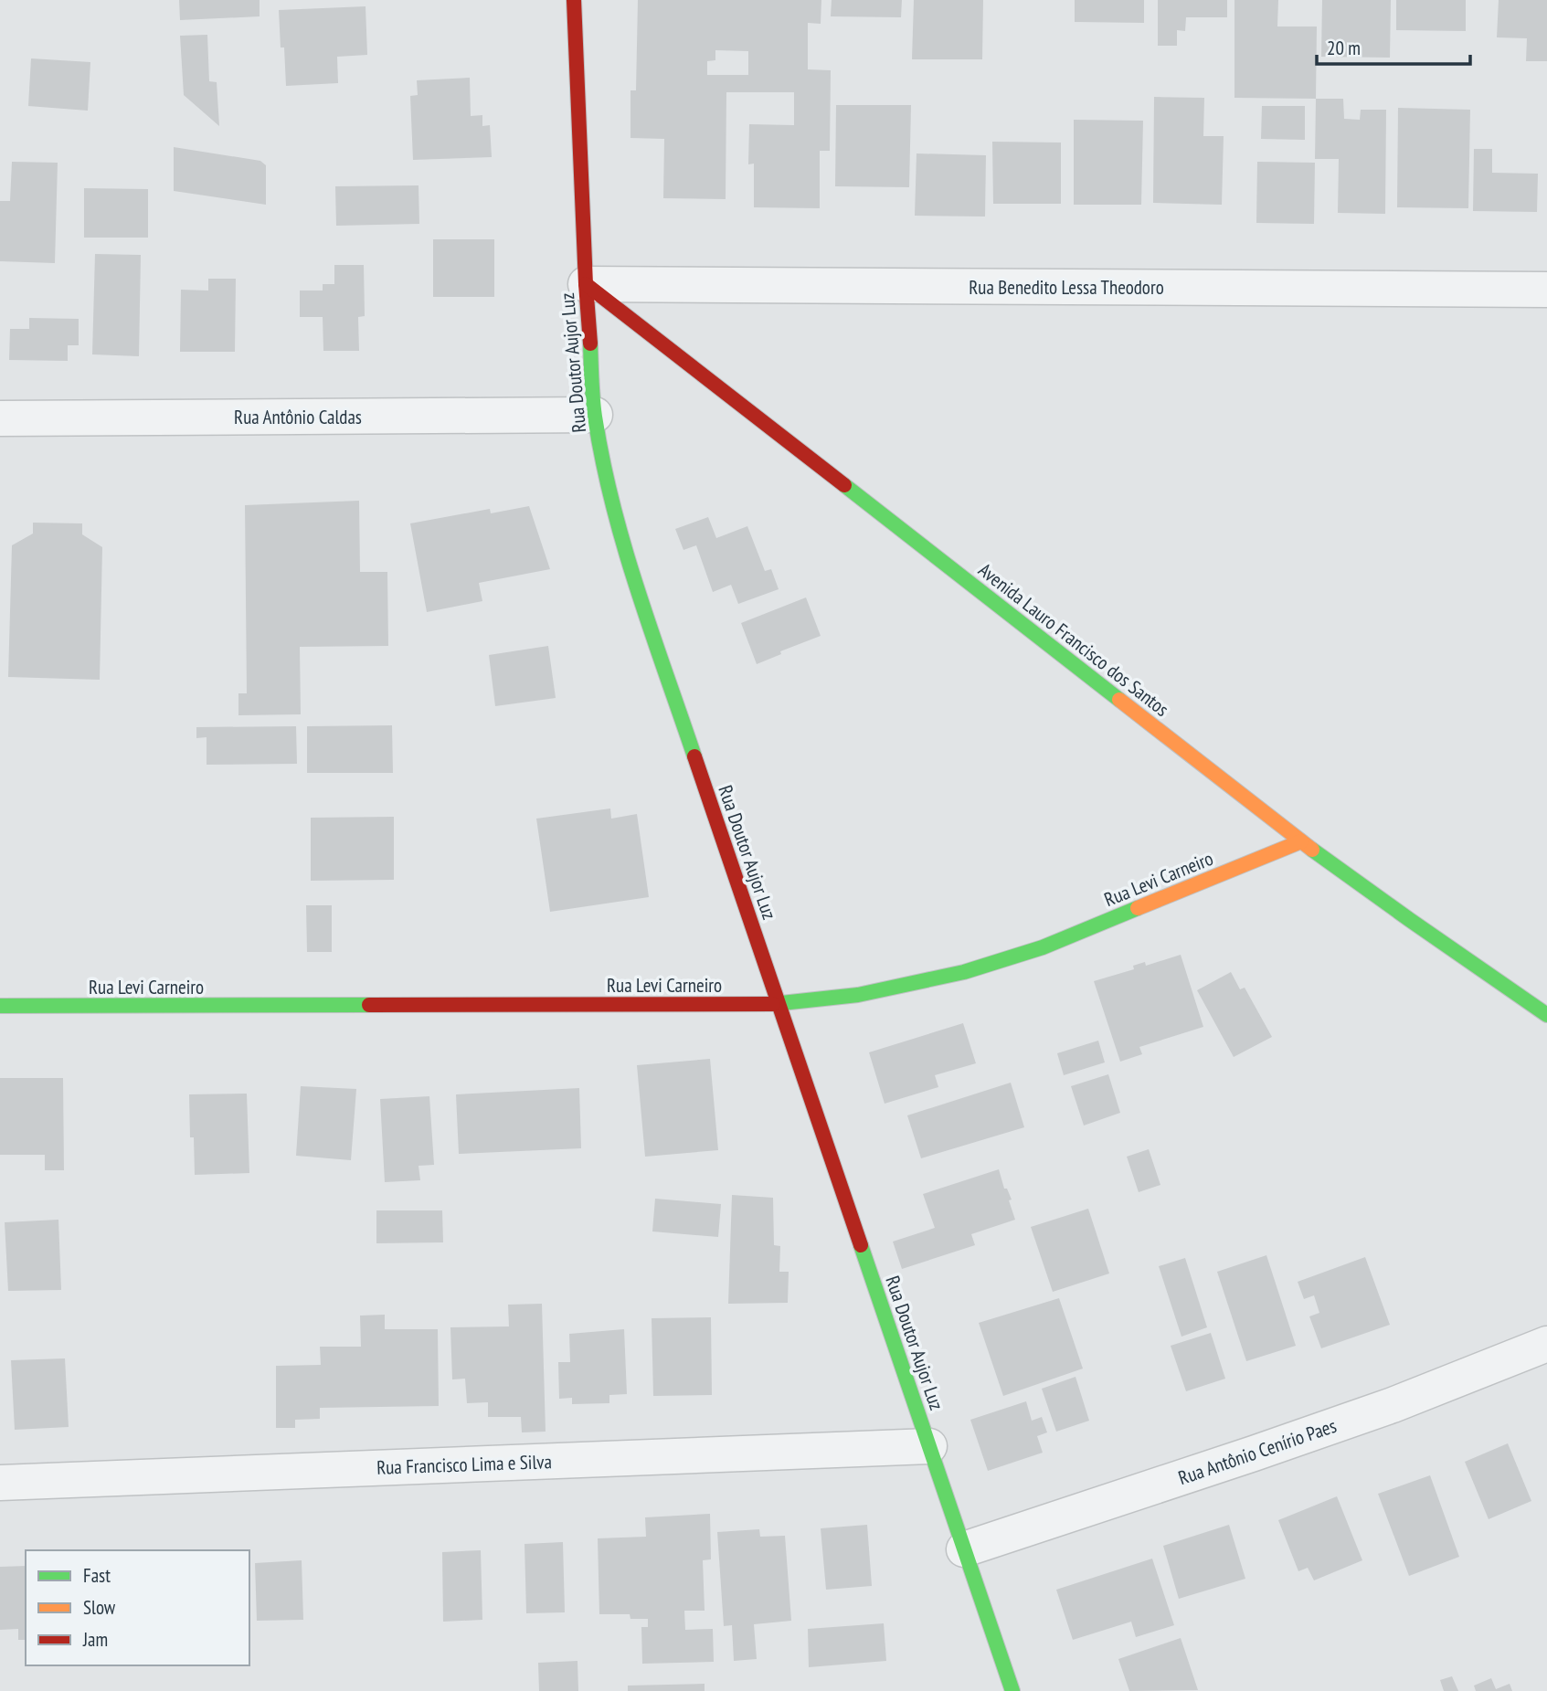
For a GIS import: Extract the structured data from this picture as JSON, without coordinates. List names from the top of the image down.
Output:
{
  "streets": {
    "street": [
      "Rua Benedito Lessa Theodoro",
      "Rua Doutor Aujor Luz",
      "Rua Antônio Caldas",
      "Avenida Lauro Francisco dos Santos",
      "Rua Levi Carneiro",
      "Rua Antônio Cenírio Paes",
      "Rua Francisco Lima e Silva"
    ]
  },
  "crossings": [
    ["Rua Benedito Lessa Theodoro", "Rua Doutor Aujor Luz"],
    ["Rua Benedito Lessa Theodoro", "Avenida Lauro Francisco dos Santos"],
    ["Rua Doutor Aujor Luz", "Rua Antônio Caldas"],
    ["Rua Doutor Aujor Luz", "Avenida Lauro Francisco dos Santos"],
    ["Rua Doutor Aujor Luz", "Rua Levi Carneiro"],
    ["Rua Doutor Aujor Luz", "Rua Antônio Cenírio Paes"],
    ["Rua Doutor Aujor Luz", "Rua Francisco Lima e Silva"],
    ["Avenida Lauro Francisco dos Santos", "Rua Levi Carneiro"]
  ],
  "legend": ["Fast", "Slow", "Jam"],
  "scale_bar": "20 m"
}
